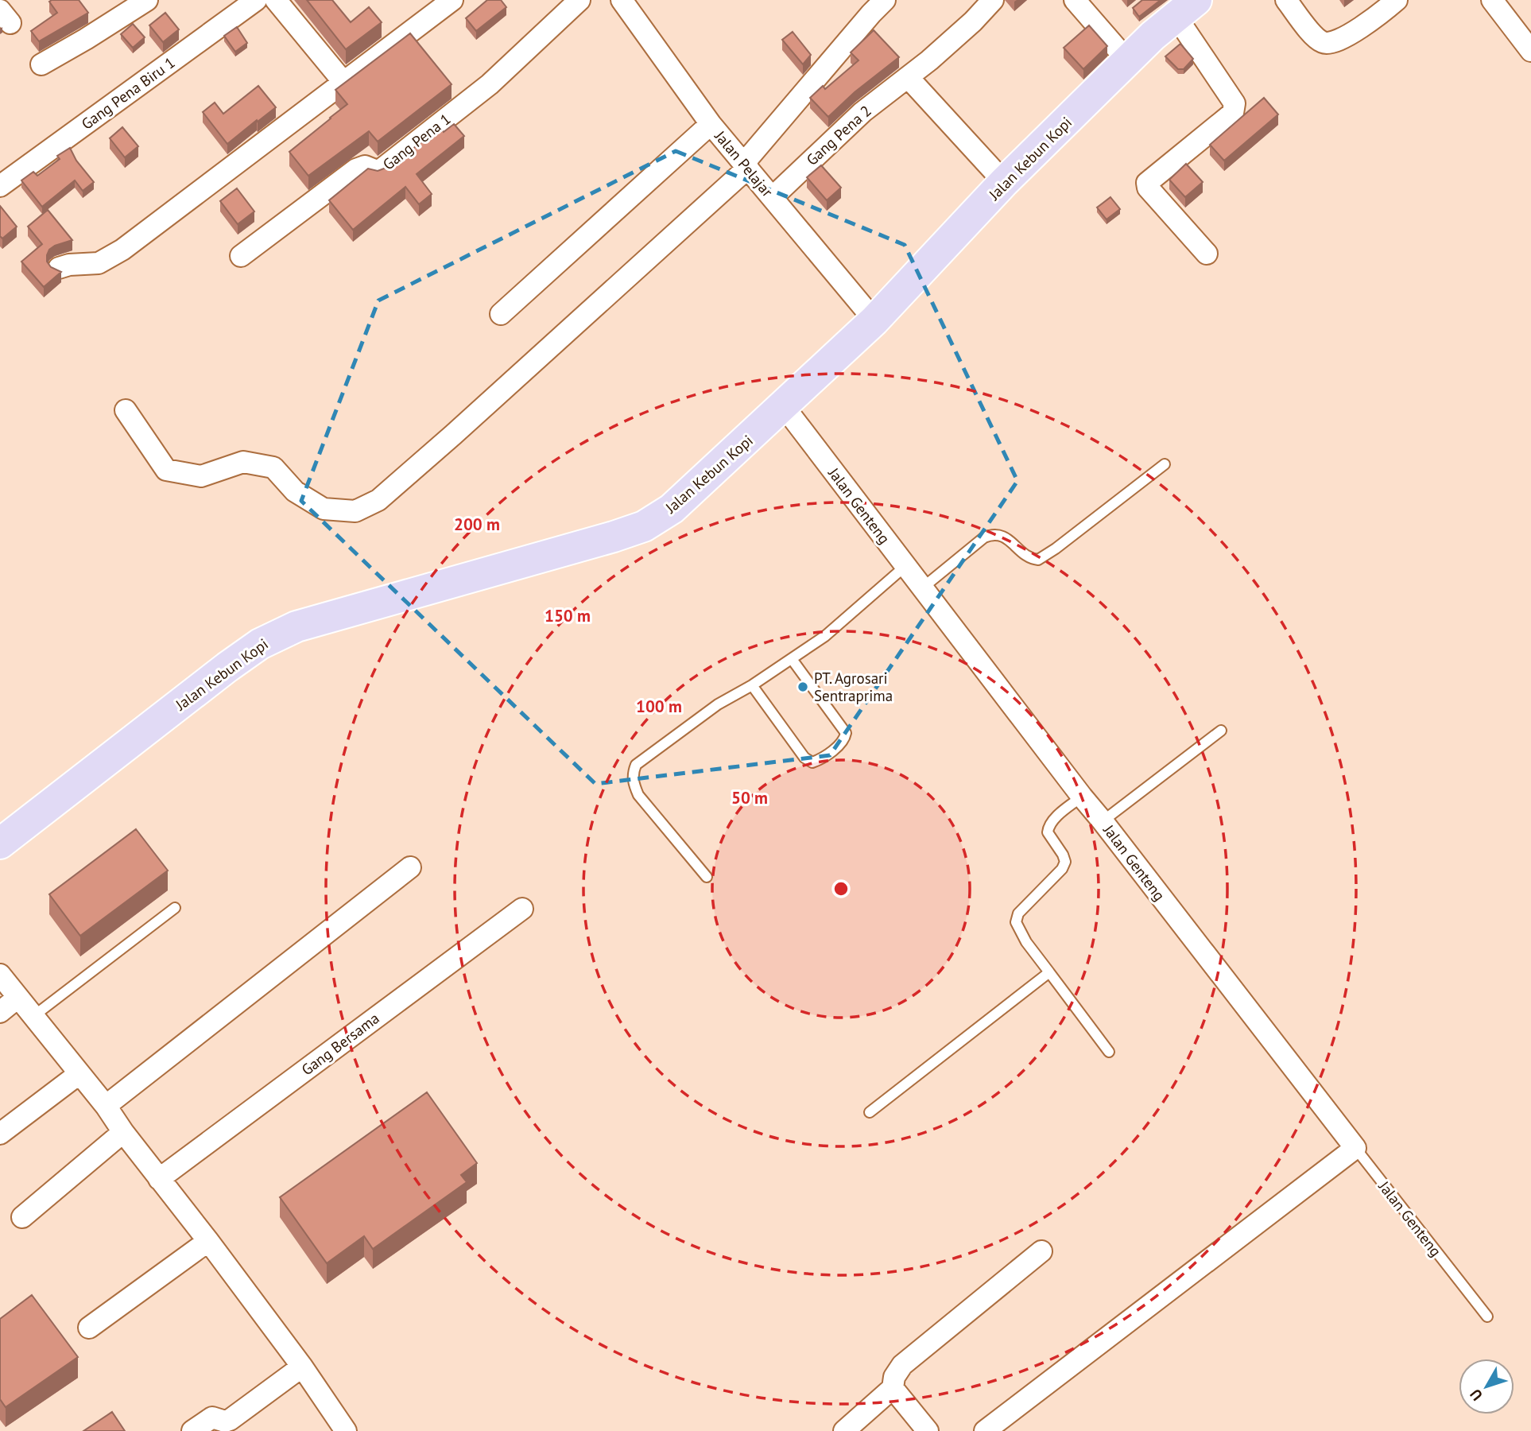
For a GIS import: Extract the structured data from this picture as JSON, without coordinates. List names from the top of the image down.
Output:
{
  "streets": {
    "main road": ["Jalan Kebun Kopi"],
    "street": [
      "Gang Pena Biru 1",
      "Gang Pena 2",
      "Gang Pena 1",
      "Jalan Pelajar",
      "Jalan Genteng",
      "Gang Bersama"
    ]
  },
  "crossings": [
    ["Gang Pena 2", "Jalan Pelajar"],
    ["Jalan Kebun Kopi", "Jalan Pelajar"],
    ["Jalan Kebun Kopi", "Jalan Genteng"]
  ],
  "places": ["PT. Agrosari Sentraprima"],
  "north": "bottom left",
  "rings": [
    "200 m",
    "150 m",
    "100 m",
    "50 m"
  ]
}
